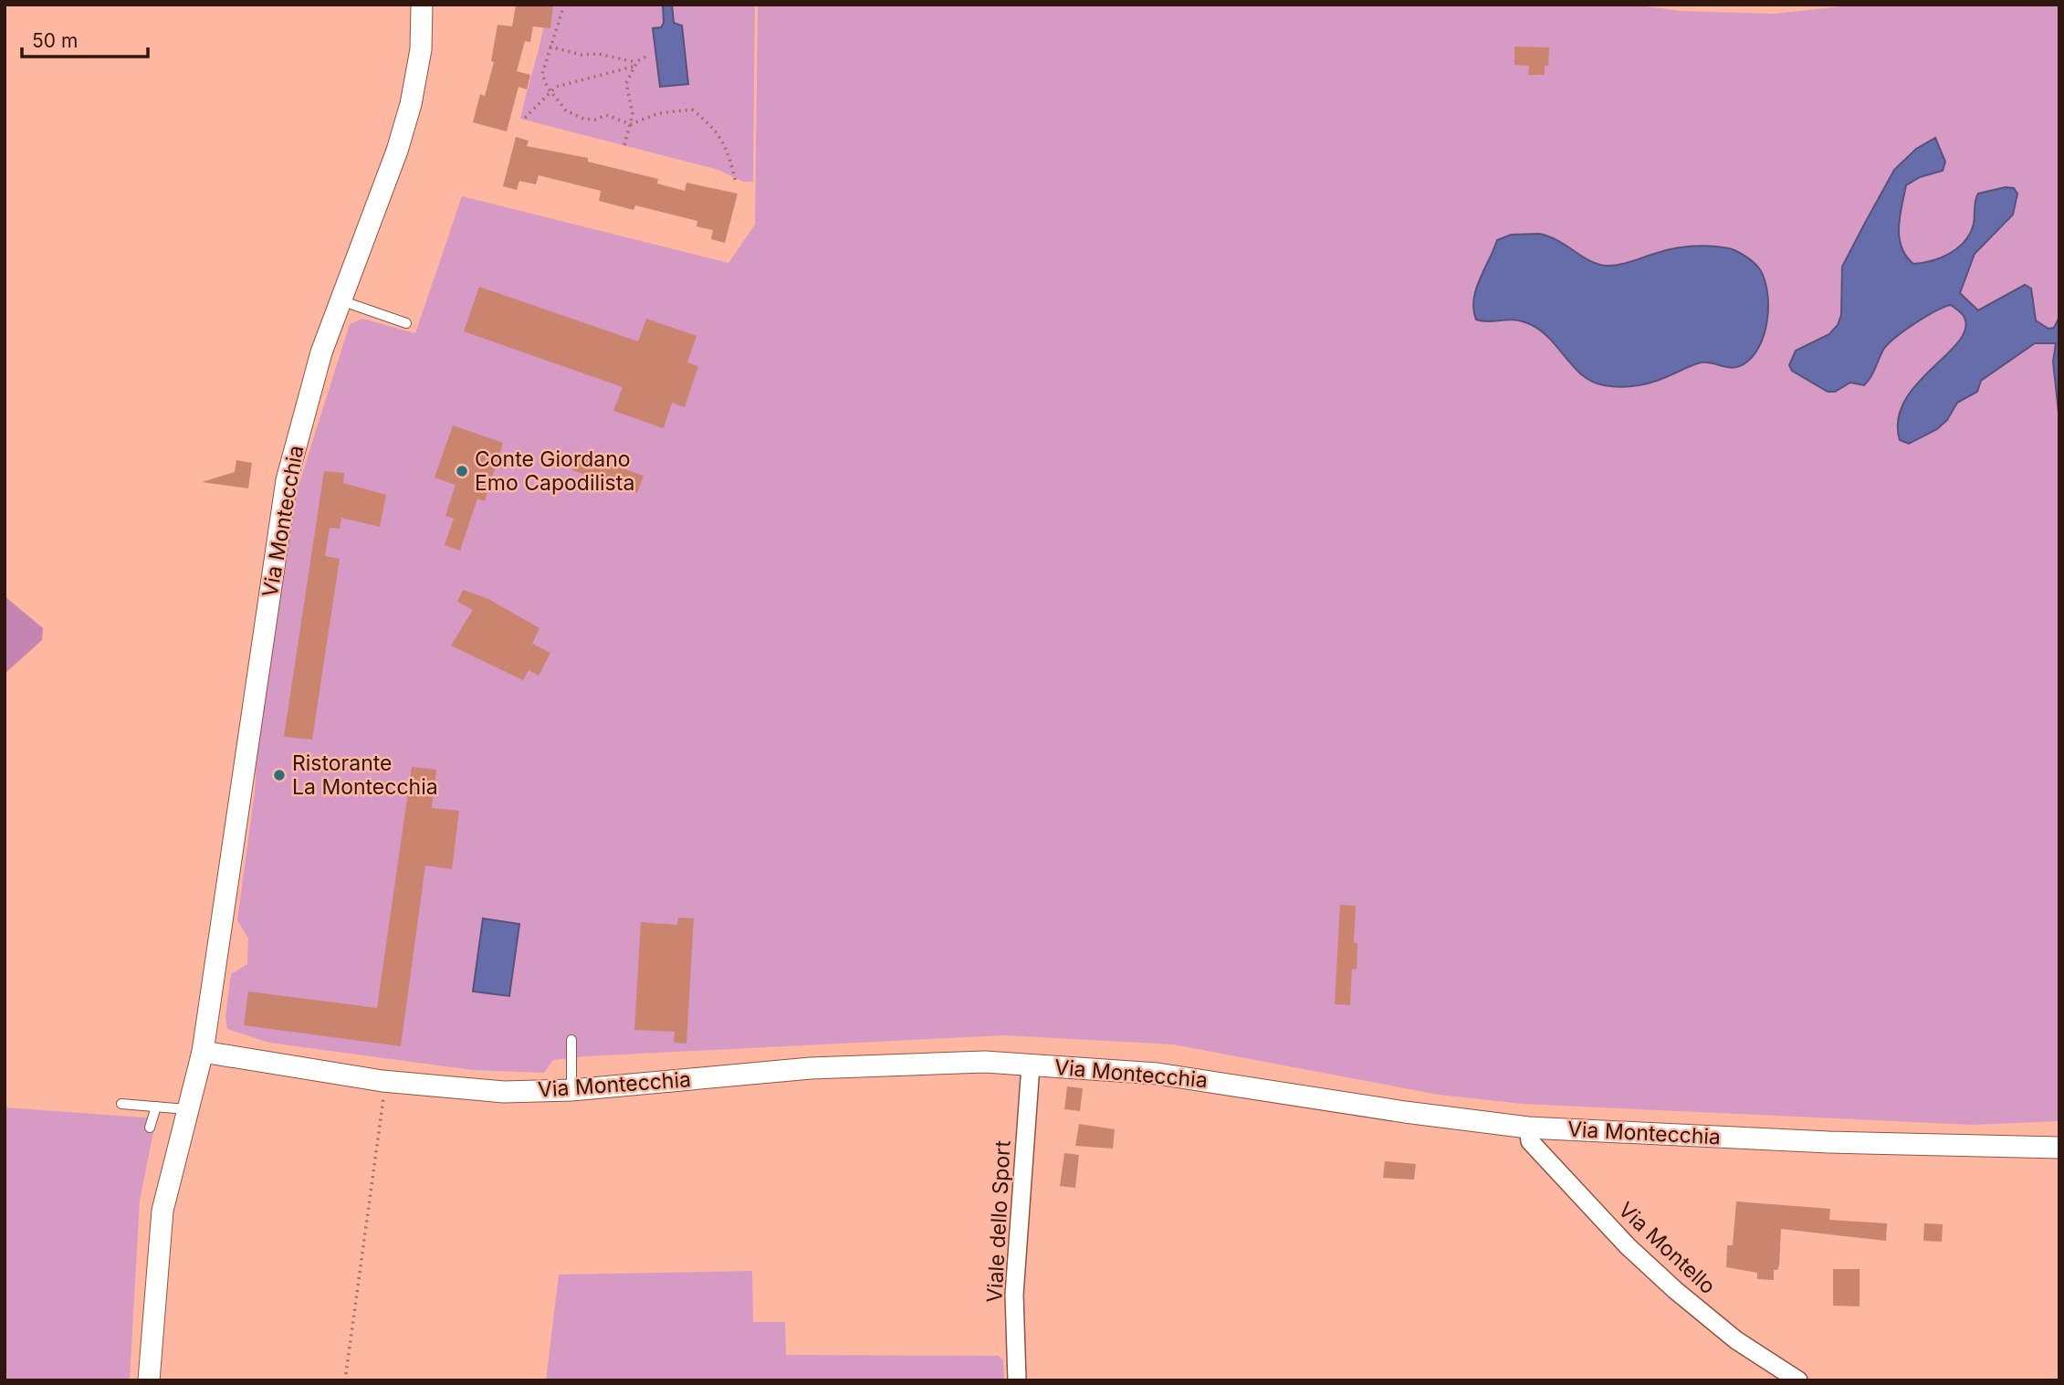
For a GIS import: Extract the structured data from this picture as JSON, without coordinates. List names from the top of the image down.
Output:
{
  "streets": {
    "street": ["Via Montecchia", "Viale dello Sport", "Via Montello"]
  },
  "crossings": [
    ["Via Montecchia", "Viale dello Sport"],
    ["Via Montecchia", "Via Montello"]
  ],
  "places": ["Conte Giordano Emo Capodilista", "Ristorante La Montecchia"],
  "scale_bar": "50 m"
}
